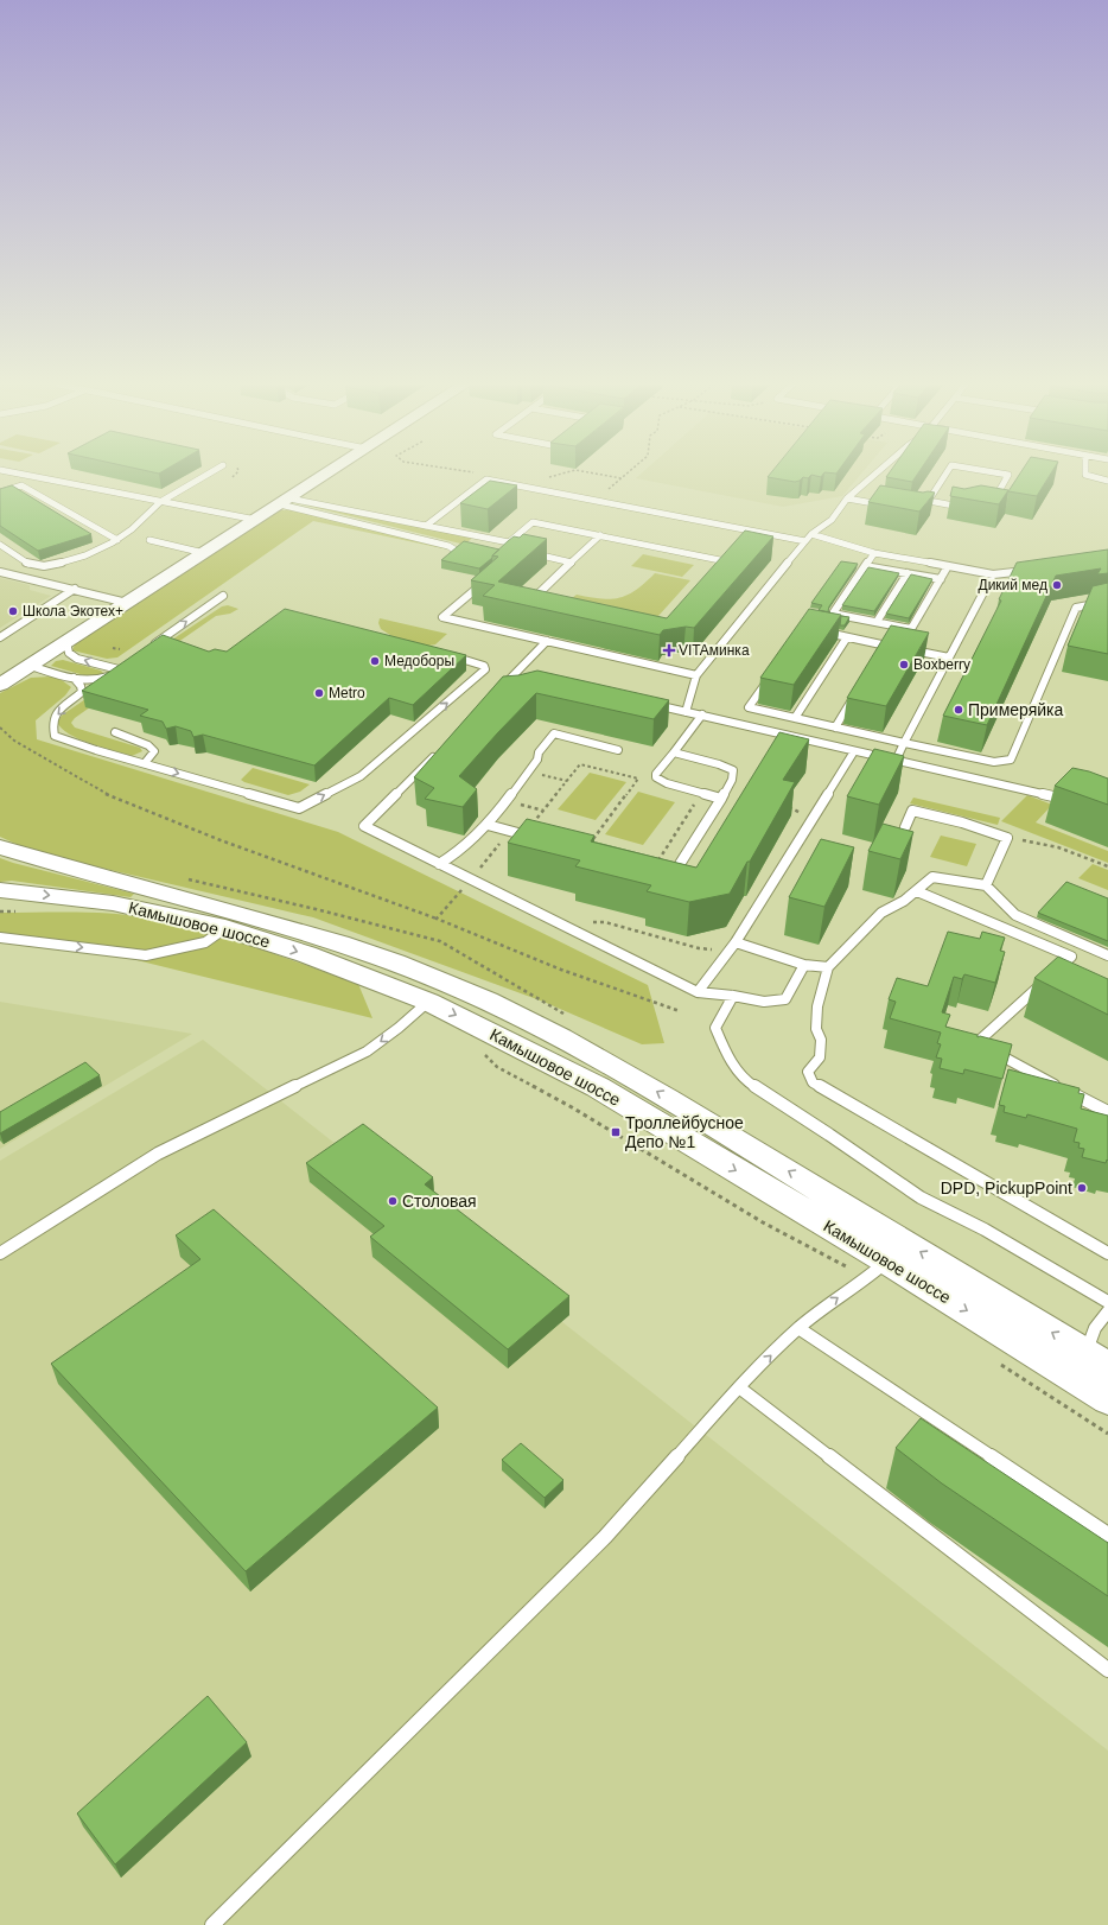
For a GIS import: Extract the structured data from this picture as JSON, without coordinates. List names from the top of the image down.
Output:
{
  "streets": {
    "main road": ["Камышовое шоссе"]
  },
  "places": {
    "other": [
      "Дикий мед",
      "Школа Экотех+",
      "Медоборы",
      "Boxberry",
      "Metro",
      "Примеряйка",
      "DPD, PickupPoint",
      "Столовая"
    ],
    "health": ["VITAминка"],
    "transit": ["Троллейбусное Депо №1"]
  }
}
